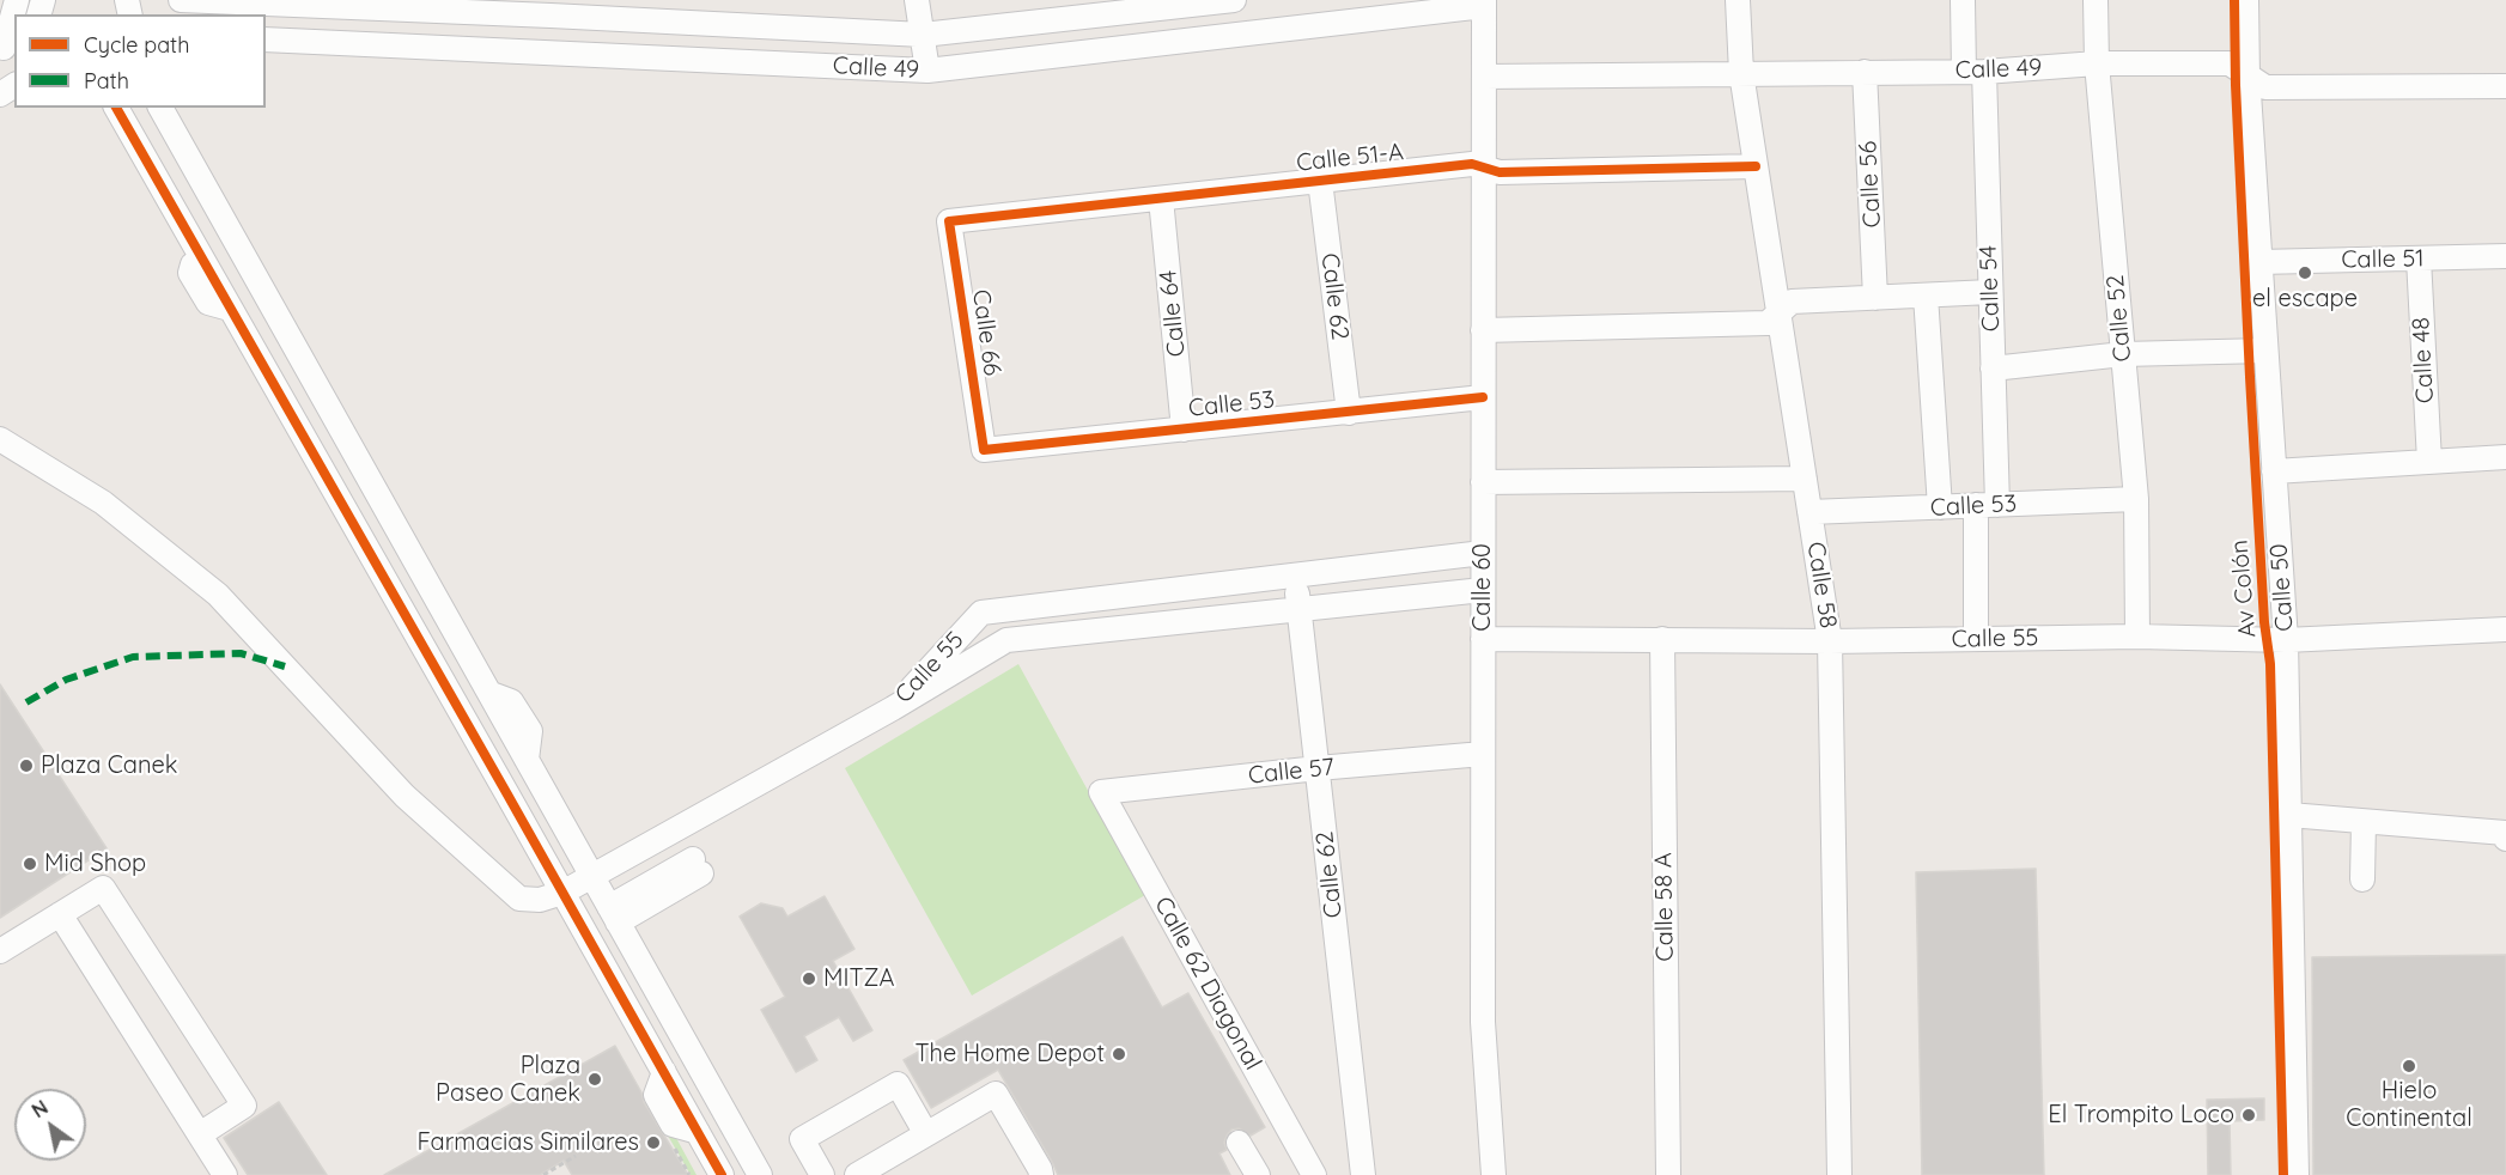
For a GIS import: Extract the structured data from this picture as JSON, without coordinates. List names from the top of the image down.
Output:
{
  "streets": {
    "street": [
      "Calle 49",
      "Calle 51-A",
      "Calle 56",
      "Calle 51",
      "Calle 54",
      "Calle 62",
      "Calle 64",
      "Calle 52",
      "Calle 66",
      "Calle 48",
      "Calle 53",
      "Calle 58",
      "Calle 60",
      "Calle 50",
      "Calle 55",
      "Calle 57",
      "Calle 58 A",
      "Calle 62 Diagonal"
    ],
    "cycle path": ["Av Colón"]
  },
  "crossings": [
    ["Calle 49", "Calle 56"],
    ["Calle 49", "Calle 54"],
    ["Calle 49", "Calle 52"],
    ["Calle 49", "Calle 58"],
    ["Calle 49", "Calle 60"],
    ["Calle 49", "Calle 50"],
    ["Calle 51-A", "Calle 62"],
    ["Calle 51-A", "Calle 64"],
    ["Calle 51-A", "Calle 66"],
    ["Calle 51-A", "Calle 58"],
    ["Calle 51-A", "Calle 60"],
    ["Calle 51", "Calle 48"],
    ["Calle 51", "Calle 50"],
    ["Calle 54", "Calle 53"],
    ["Calle 54", "Calle 55"],
    ["Calle 62", "Calle 53"],
    ["Calle 62", "Calle 55"],
    ["Calle 62", "Calle 57"],
    ["Calle 64", "Calle 53"],
    ["Calle 52", "Calle 53"],
    ["Calle 52", "Calle 55"],
    ["Calle 66", "Calle 53"],
    ["Calle 53", "Calle 58"],
    ["Calle 53", "Calle 60"],
    ["Calle 58", "Calle 55"],
    ["Calle 60", "Calle 55"],
    ["Calle 60", "Calle 57"],
    ["Calle 50", "Calle 55"],
    ["Calle 55", "Calle 58 A"],
    ["Calle 57", "Calle 62 Diagonal"]
  ],
  "places": [
    "el escape",
    "Plaza Canek",
    "Mid Shop",
    "MITZA",
    "The Home Depot",
    "Hielo Continental",
    "Plaza Paseo Canek",
    "El Trompito Loco",
    "Farmacias Similares"
  ],
  "legend": ["Cycle path", "Path"],
  "north": "top left"
}
